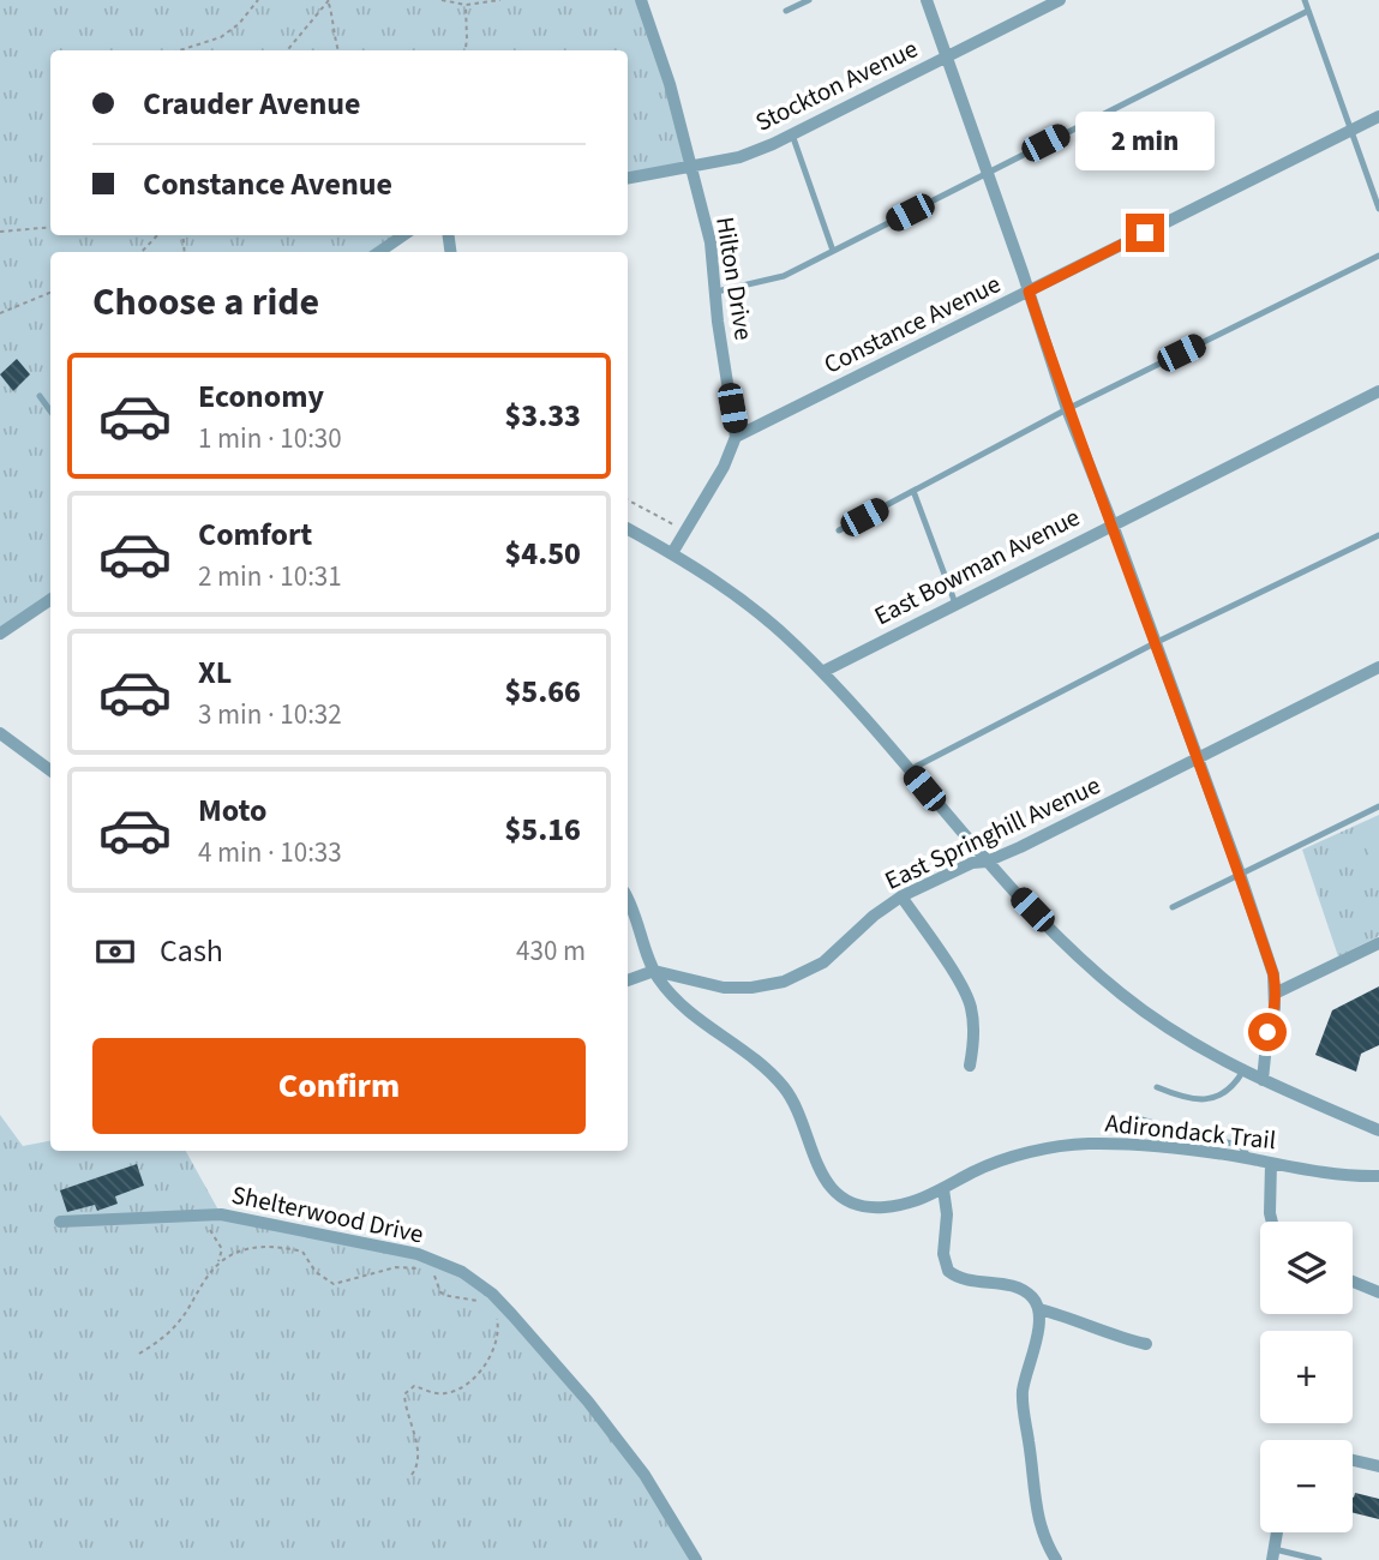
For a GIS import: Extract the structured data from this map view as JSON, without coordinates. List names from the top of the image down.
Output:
{
  "streets": {
    "street": [
      "Stockton Avenue",
      "Hilton Drive",
      "Constance Avenue",
      "East Bowman Avenue",
      "East Springhill Avenue",
      "Adirondack Trail",
      "Shelterwood Drive"
    ]
  },
  "crossings": [
    ["Stockton Avenue", "Hilton Drive"],
    ["Hilton Drive", "Constance Avenue"],
    ["East Springhill Avenue", "Adirondack Trail"]
  ],
  "page": {
    "banner": ["Crauder Avenue", "Constance Avenue"],
    "bubble": "2 min",
    "heading": "Choose a ride",
    "list": [
      {
        "name": "Economy",
        "note": "1 min · 10:30",
        "value": "$3.33"
      },
      {
        "name": "Comfort",
        "note": "2 min · 10:31",
        "value": "$4.50"
      },
      {
        "name": "XL",
        "note": "3 min · 10:32",
        "value": "$5.66"
      },
      {
        "name": "Moto",
        "note": "4 min · 10:33",
        "value": "$5.16"
      }
    ],
    "pay": ["Cash", "430 m"],
    "buttons": "Confirm",
    "map_buttons": ["+", "−"]
  }
}
